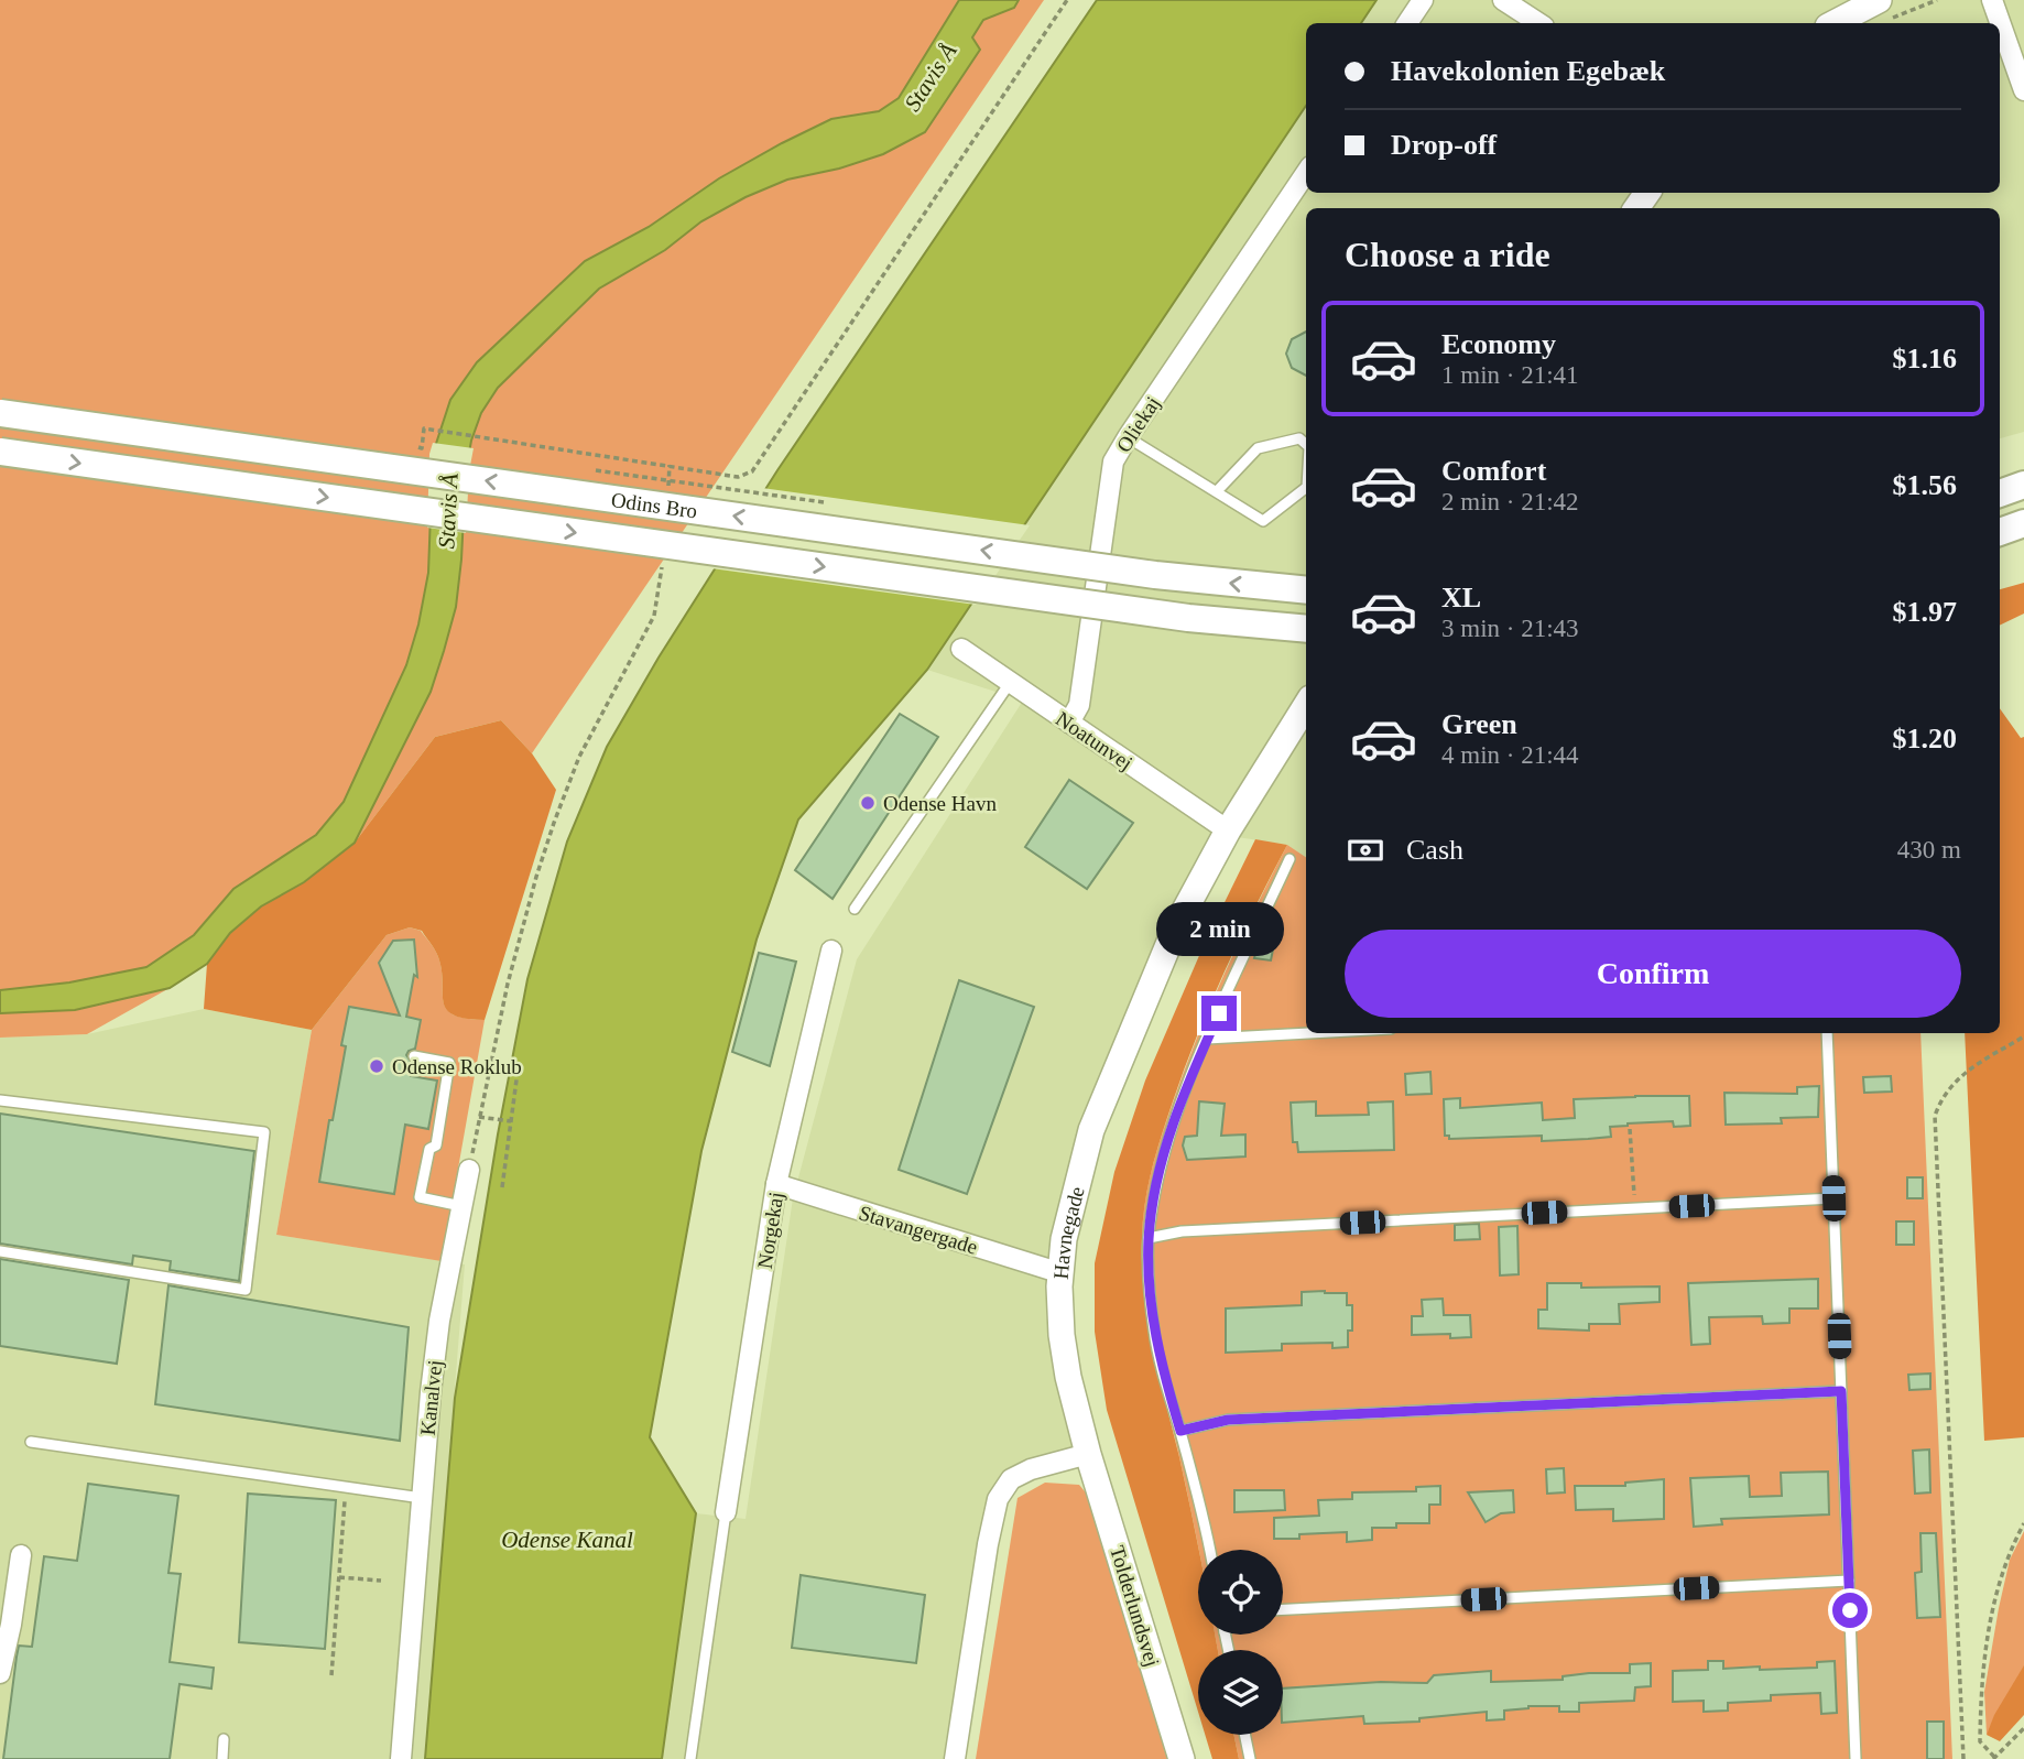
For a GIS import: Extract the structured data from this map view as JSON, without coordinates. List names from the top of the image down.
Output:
{
  "streets": {
    "main road": ["Odins Bro"],
    "street": [
      "Oliekaj",
      "Noatunvej",
      "Stavangergade",
      "Norgekaj",
      "Havnegade",
      "Kanalvej",
      "Tolderlundsvej"
    ]
  },
  "crossings": [
    ["Oliekaj", "Noatunvej"],
    ["Noatunvej", "Havnegade"],
    ["Stavangergade", "Norgekaj"],
    ["Stavangergade", "Havnegade"],
    ["Havnegade", "Tolderlundsvej"]
  ],
  "water": ["Stavis Å", "Odense Kanal"],
  "places": ["Odense Havn", "Odense Roklub"],
  "page": {
    "banner": ["Havekolonien Egebæk", "Drop-off"],
    "heading": "Choose a ride",
    "list": [
      {
        "name": "Economy",
        "note": "1 min · 21:41",
        "value": "$1.16"
      },
      {
        "name": "Comfort",
        "note": "2 min · 21:42",
        "value": "$1.56"
      },
      {
        "name": "XL",
        "note": "3 min · 21:43",
        "value": "$1.97"
      },
      {
        "name": "Green",
        "note": "4 min · 21:44",
        "value": "$1.20"
      }
    ],
    "pay": ["Cash", "430 m"],
    "bubble": "2 min",
    "buttons": "Confirm"
  }
}
